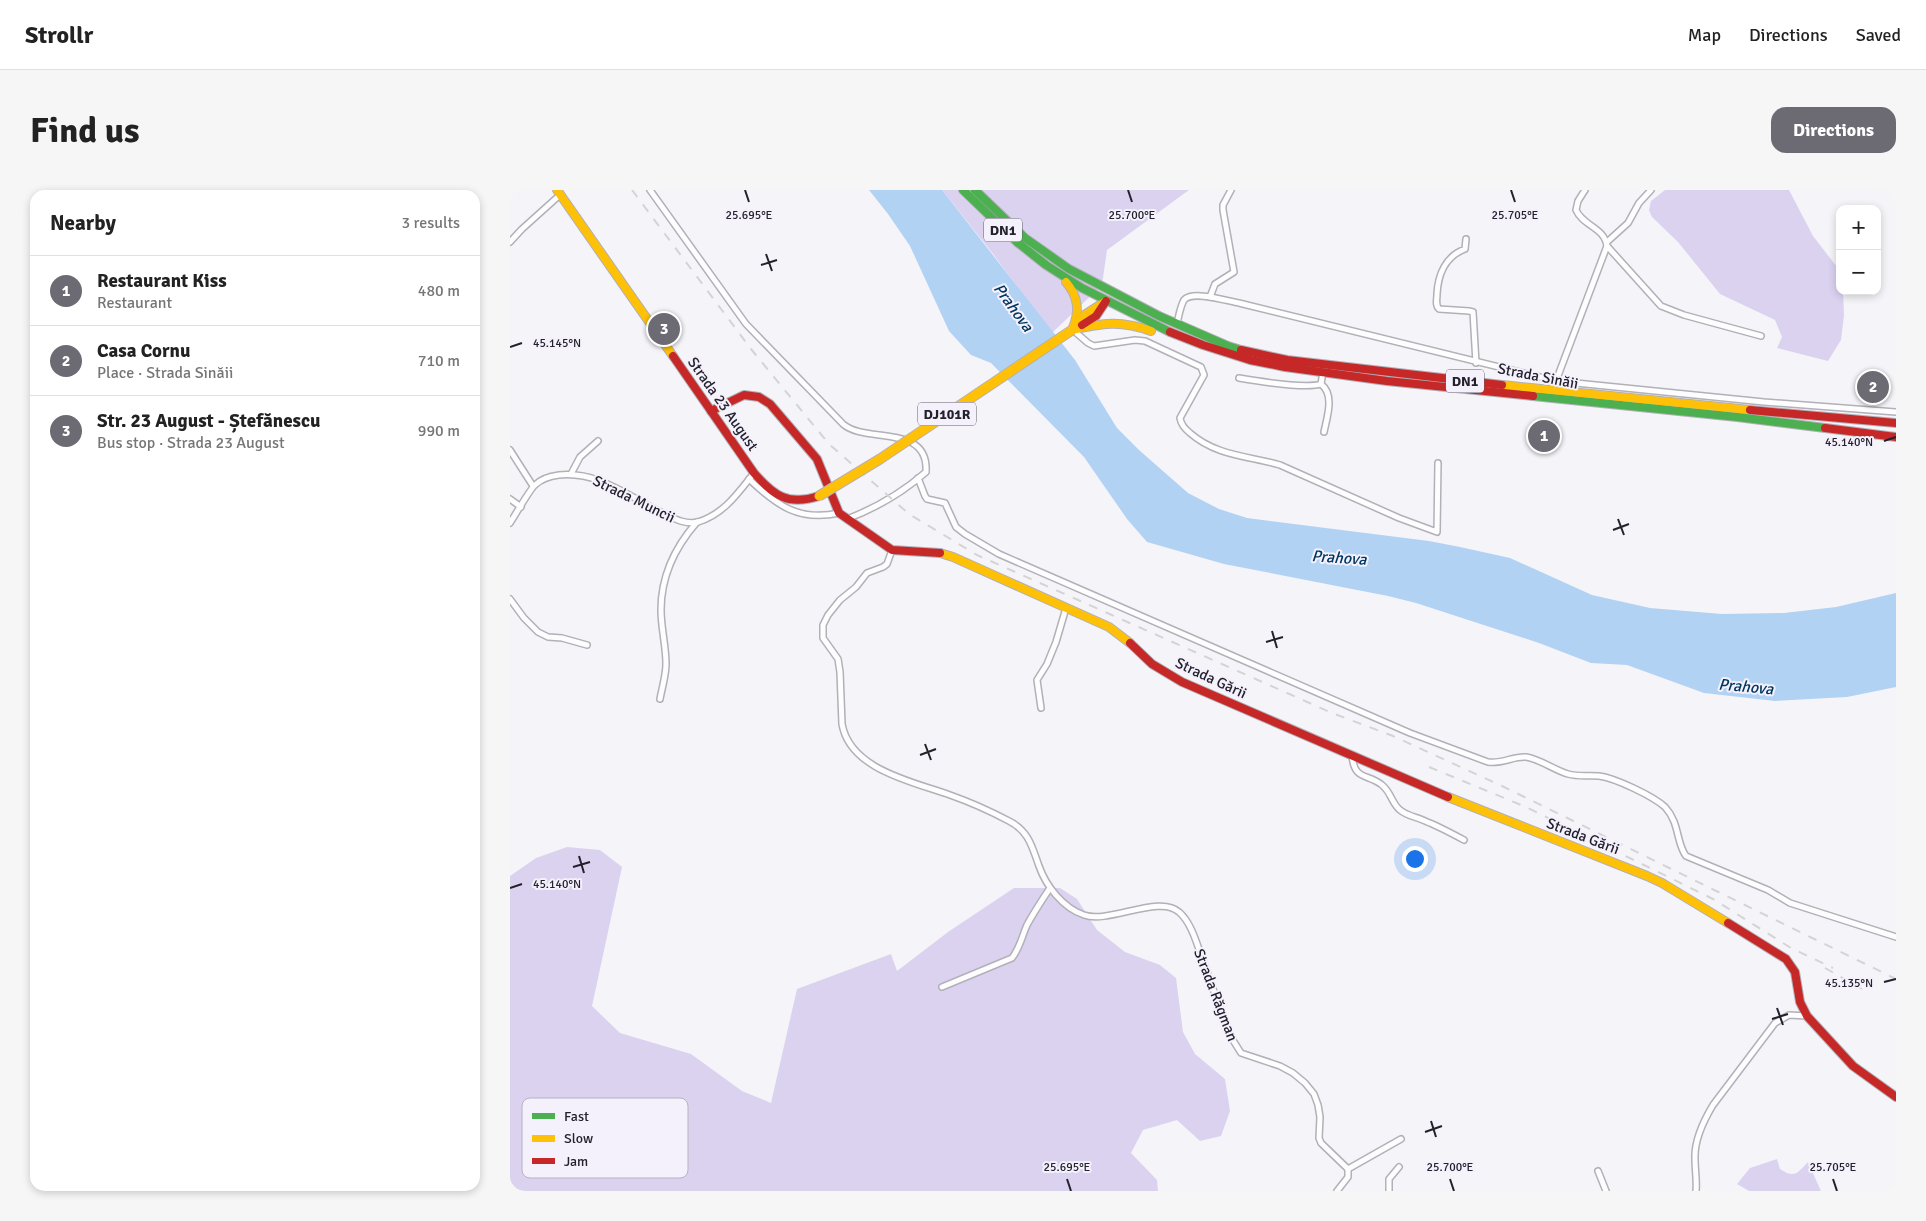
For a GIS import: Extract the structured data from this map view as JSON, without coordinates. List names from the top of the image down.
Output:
{
  "streets": {
    "main road": [
      "DN1",
      "Strada 23 August",
      "DJ101R",
      "Strada Gării"
    ],
    "street": ["Strada Sinăii", "Strada Muncii", "Strada Răgman"]
  },
  "crossings": [
    ["DN1", "Strada Sinăii"],
    ["DN1", "DJ101R"],
    ["Strada 23 August", "DJ101R"],
    ["Strada 23 August", "Strada Muncii"]
  ],
  "water": ["Prahova"],
  "legend": ["Fast", "Slow", "Jam"],
  "page": {
    "header": "Strollr",
    "nav": ["Map", "Directions", "Saved"],
    "buttons": "Directions",
    "title": "Find us",
    "heading": ["Nearby", "3 results"],
    "map_buttons": ["+", "−"],
    "list": [
      {
        "mark": "1",
        "name": "Restaurant Kiss",
        "note": "Restaurant",
        "value": "480 m"
      },
      {
        "mark": "2",
        "name": "Casa Cornu",
        "note": "Place · Strada Sinăii",
        "value": "710 m"
      },
      {
        "mark": "3",
        "name": "Str. 23 August - Ștefănescu",
        "note": "Bus stop · Strada 23 August",
        "value": "990 m"
      }
    ],
    "pins": ["3", "2", "1"]
  },
  "coordinates": [
    "25.695°E",
    "25.700°E",
    "25.705°E",
    "45.145°N",
    "45.140°N",
    "45.135°N"
  ]
}
